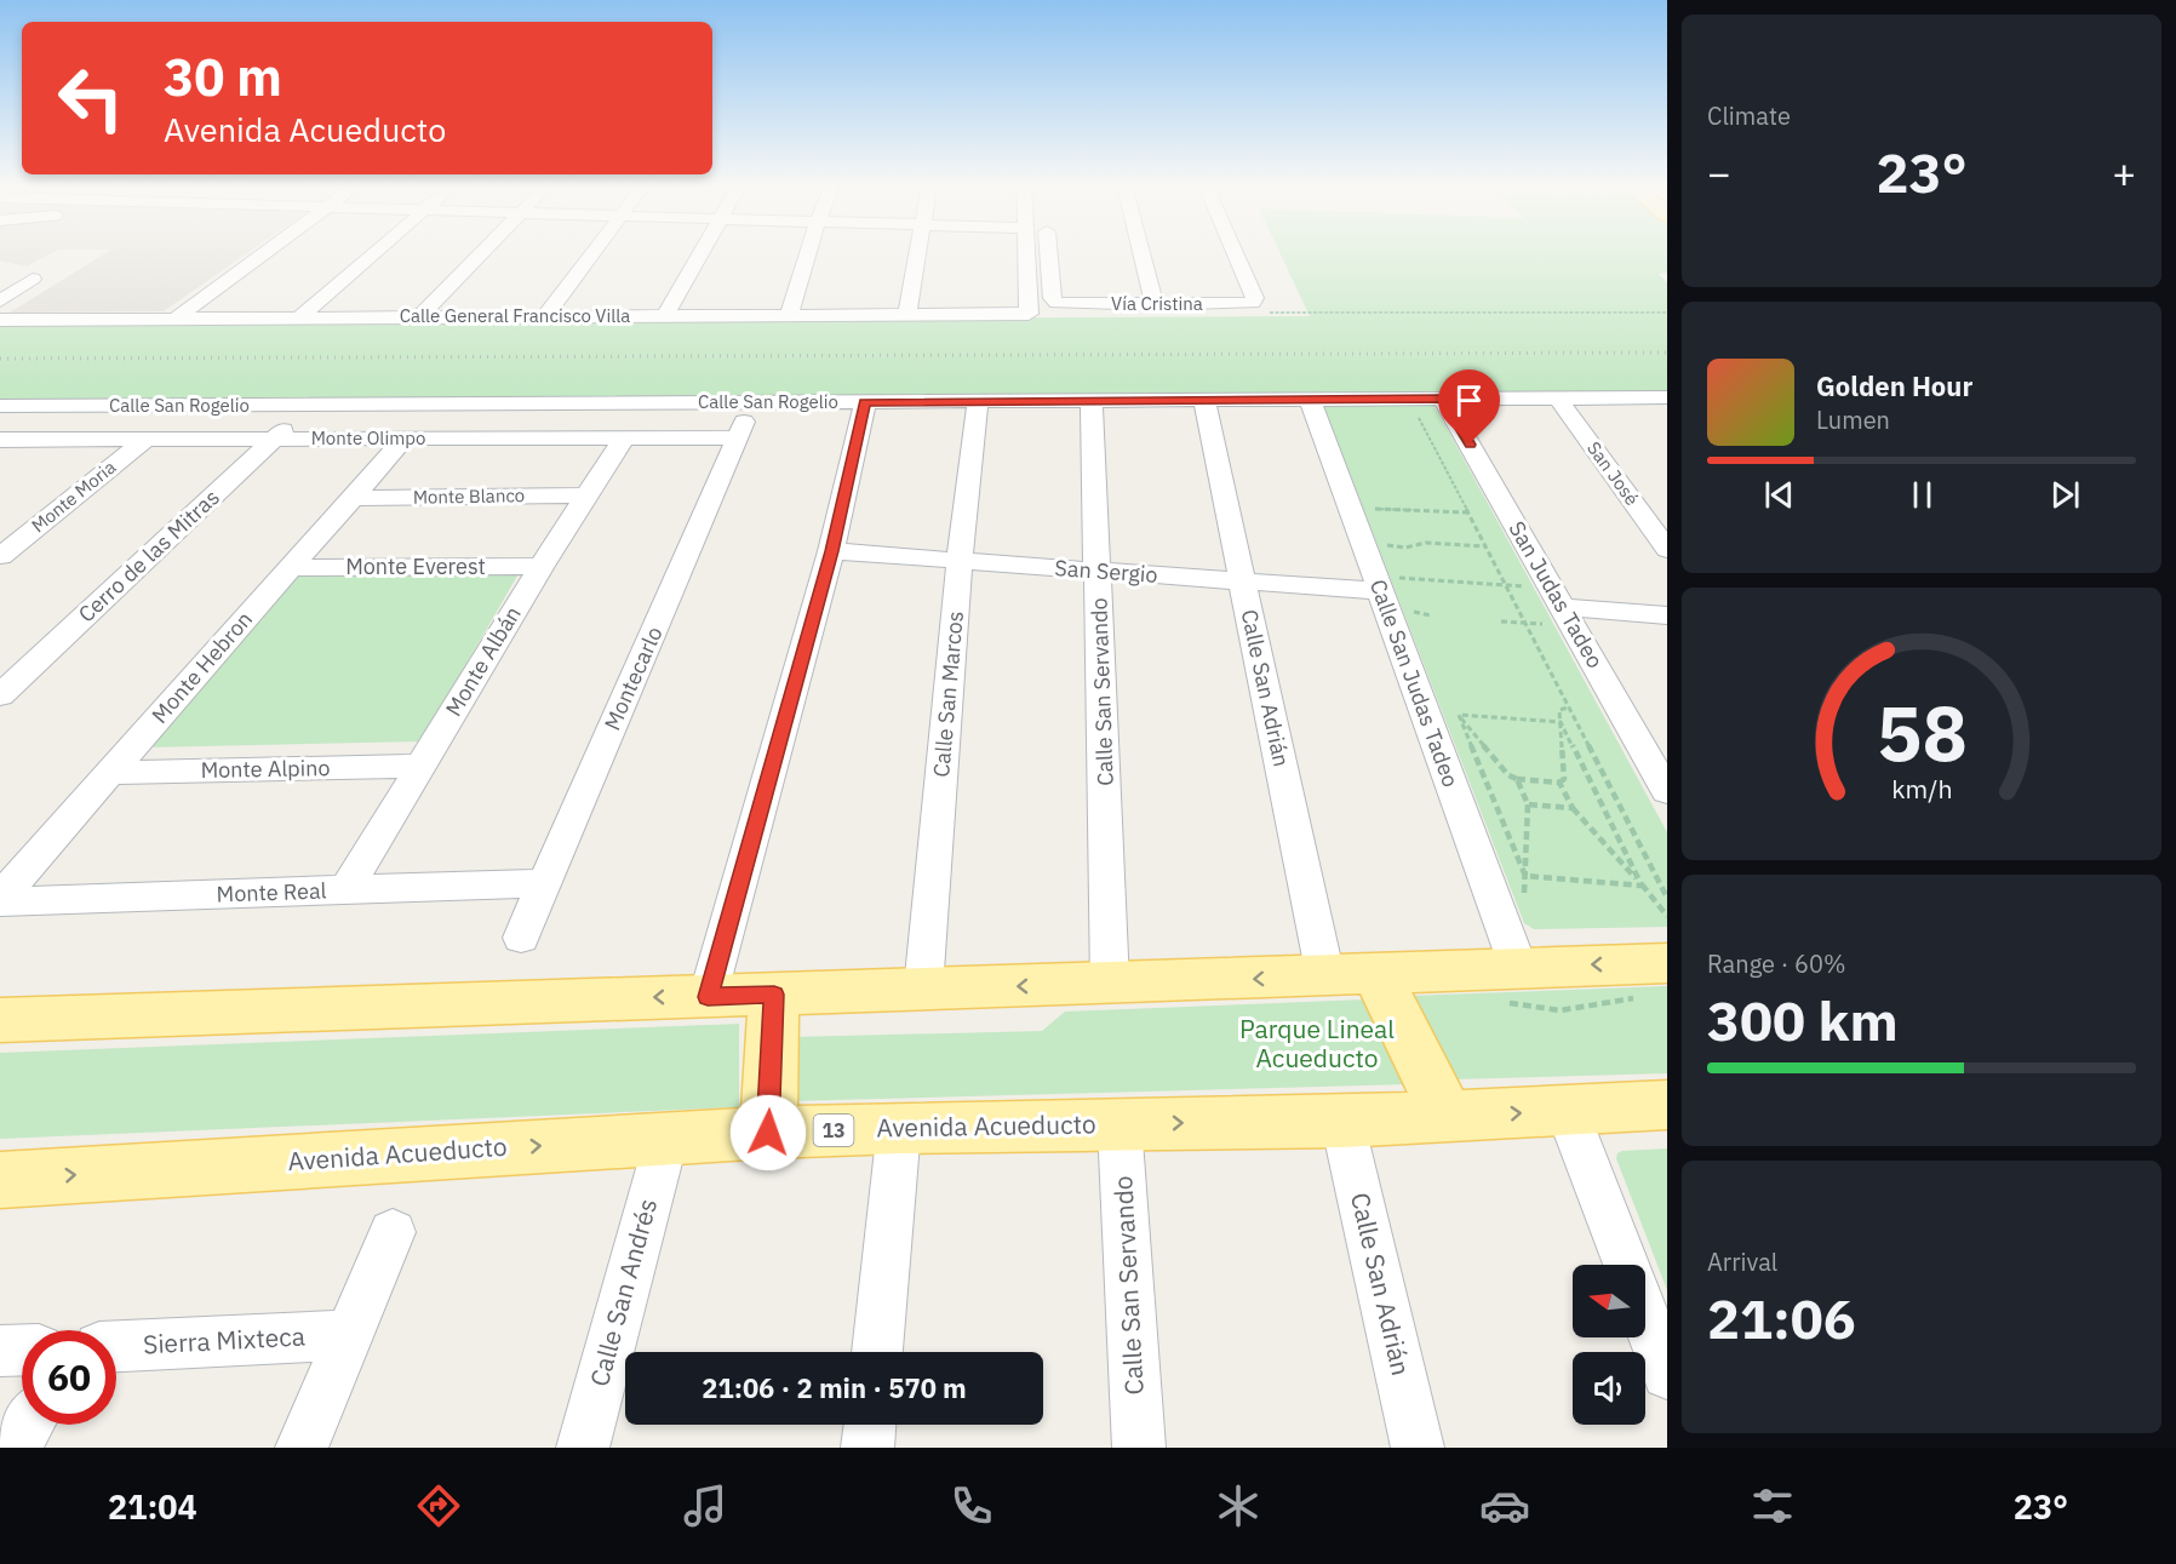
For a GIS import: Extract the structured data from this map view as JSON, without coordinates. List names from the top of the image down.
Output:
{
  "streets": {
    "main road": ["Avenida Acueducto", "13"],
    "street": [
      "Vía Cristina",
      "Calle General Francisco Villa",
      "Calle San Rogelio",
      "Monte Olimpo",
      "San José",
      "Monte Moria",
      "Monte Blanco",
      "Cerro de las Mitras",
      "Monte Everest",
      "San Sergio",
      "San Judas Tadeo",
      "Monte Albán",
      "Monte Hebron",
      "Montecarlo",
      "Calle San Judas Tadeo",
      "Calle San Adrián",
      "Calle San Servando",
      "Calle San Marcos",
      "Monte Alpino",
      "Monte Real",
      "Calle San Andrés",
      "Sierra Mixteca"
    ]
  },
  "crossings": [
    ["Calle San Rogelio", "San José"],
    ["Calle San Rogelio", "San Judas Tadeo"],
    ["Calle San Rogelio", "Calle San Judas Tadeo"],
    ["Calle San Rogelio", "Calle San Adrián"],
    ["Calle San Rogelio", "Calle San Servando"],
    ["Calle San Rogelio", "Calle San Marcos"],
    ["Monte Olimpo", "Monte Moria"],
    ["Monte Olimpo", "Cerro de las Mitras"],
    ["Monte Olimpo", "Monte Albán"],
    ["Monte Olimpo", "Monte Hebron"],
    ["Monte Olimpo", "Montecarlo"],
    ["Monte Blanco", "Monte Albán"],
    ["Monte Blanco", "Monte Hebron"],
    ["Monte Everest", "Monte Albán"],
    ["Monte Everest", "Monte Hebron"],
    ["San Sergio", "Calle San Judas Tadeo"],
    ["San Sergio", "Calle San Adrián"],
    ["San Sergio", "Calle San Servando"],
    ["San Sergio", "Calle San Marcos"],
    ["Monte Albán", "Monte Alpino"],
    ["Monte Albán", "Monte Real"],
    ["Monte Hebron", "Monte Alpino"],
    ["Monte Hebron", "Monte Real"],
    ["Montecarlo", "Monte Real"],
    ["Calle San Adrián", "Avenida Acueducto"],
    ["Calle San Servando", "Avenida Acueducto"],
    ["Avenida Acueducto", "Calle San Andrés"]
  ],
  "parks": ["Parque Lineal Acueducto"],
  "north": "left",
  "page": {
    "tile": [
      "Climate",
      ["Range · 60%", "300 km"],
      ["Arrival", "21:06"]
    ],
    "turn": ["30 m", "Avenida Acueducto"],
    "heat": ["−", "23°", "+"],
    "song": ["Golden Hour", "Lumen"],
    "limit": "60",
    "trip": "21:06 · 2 min · 570 m",
    "tabs": ["21:04", "23°"],
    "gauge": ["58", "km/h"]
  }
}
